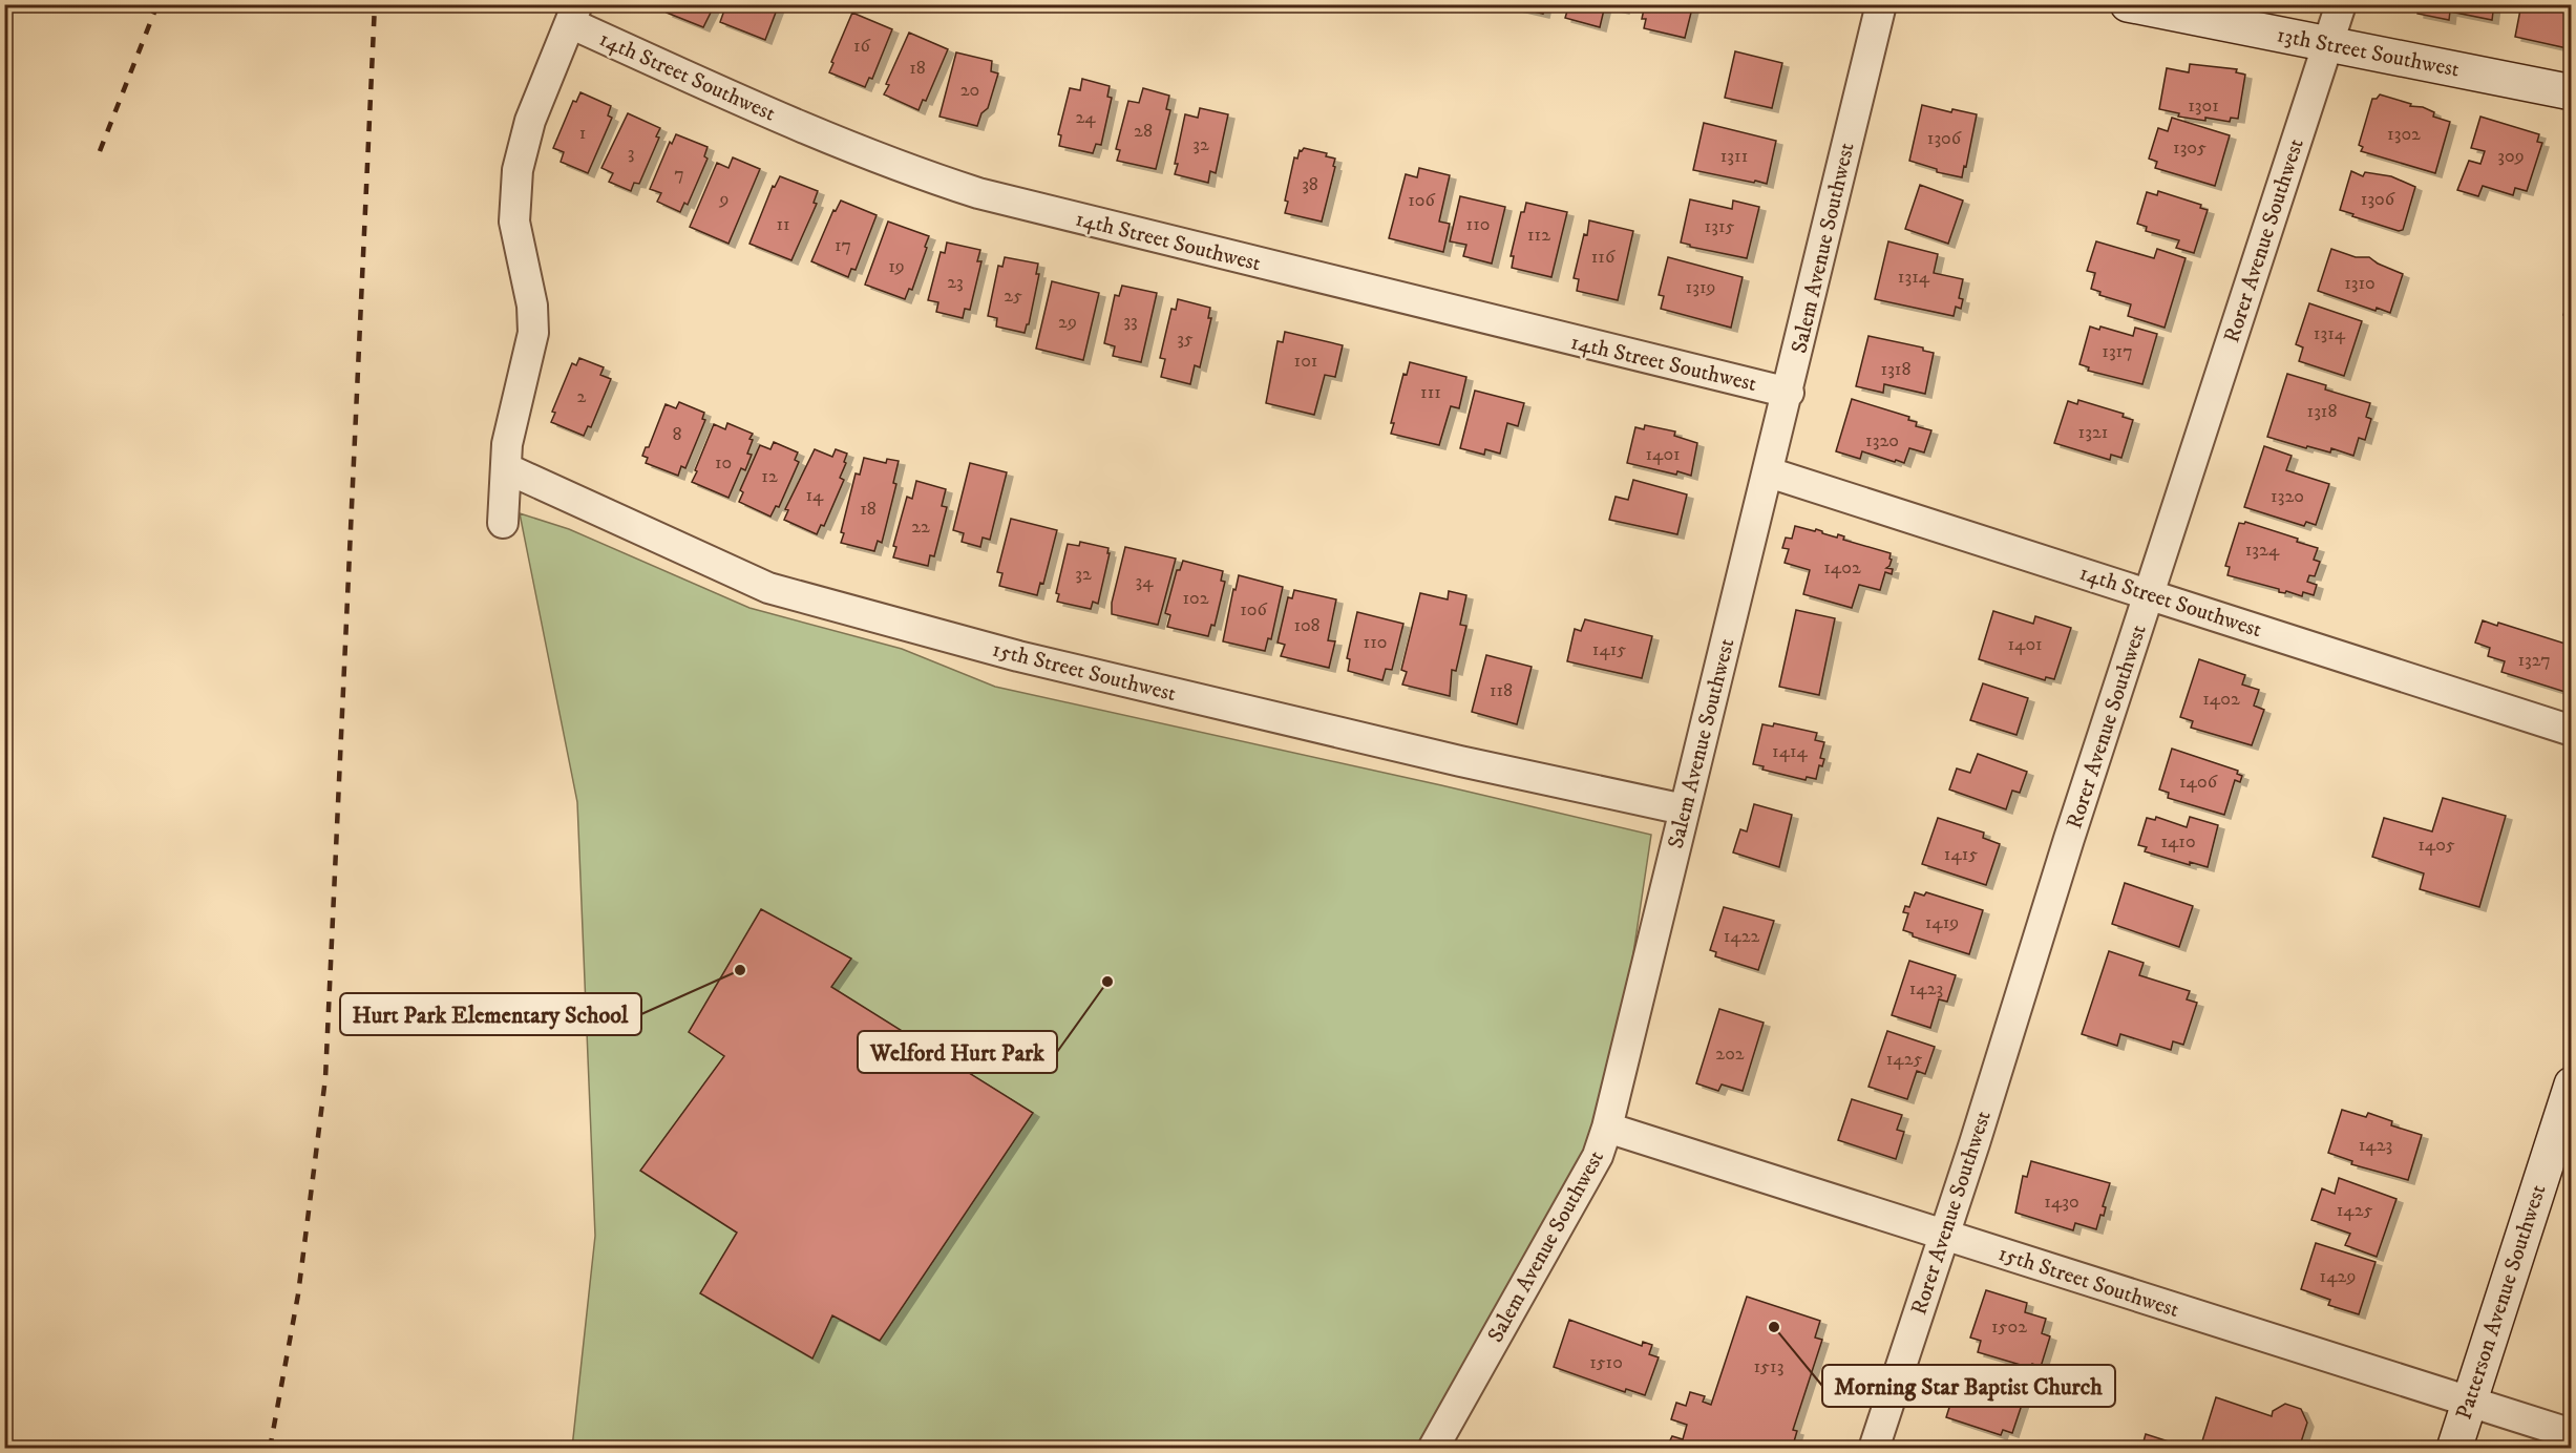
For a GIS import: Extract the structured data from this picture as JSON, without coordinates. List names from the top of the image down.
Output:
{
  "streets": {
    "street": [
      "13th Street Southwest",
      "14th Street Southwest",
      "Rorer Avenue Southwest",
      "Salem Avenue Southwest",
      "15th Street Southwest",
      "Patterson Avenue Southwest"
    ]
  },
  "crossings": [
    ["13th Street Southwest", "Rorer Avenue Southwest"],
    ["14th Street Southwest", "Rorer Avenue Southwest"],
    ["14th Street Southwest", "Salem Avenue Southwest"],
    ["Rorer Avenue Southwest", "15th Street Southwest"],
    ["Salem Avenue Southwest", "15th Street Southwest"],
    ["15th Street Southwest", "Patterson Avenue Southwest"]
  ],
  "places": ["Hurt Park Elementary School", "Welford Hurt Park", "Morning Star Baptist Church"],
  "house_numbers": [
    "16",
    "18",
    "20",
    "1301",
    "24",
    "28",
    "1",
    "1302",
    "1306",
    "32",
    "1305",
    "3",
    "1311",
    "309",
    "7",
    "38",
    "9",
    "1306",
    "106",
    "11",
    "110",
    "1315",
    "112",
    "17",
    "116",
    "19",
    "1314",
    "23",
    "1310",
    "1319",
    "25",
    "33",
    "29",
    "1314",
    "35",
    "1317",
    "101",
    "1318",
    "111",
    "2",
    "1318",
    "1321",
    "8",
    "1320",
    "1401",
    "10",
    "12",
    "14",
    "1320",
    "18",
    "22",
    "1324",
    "1402",
    "32",
    "34",
    "102",
    "106",
    "108",
    "110",
    "1401",
    "1415",
    "1327",
    "118",
    "1402",
    "1414",
    "1406",
    "1410",
    "1405",
    "1415",
    "1419",
    "1422",
    "1423",
    "202",
    "1425",
    "1423",
    "1430",
    "1425",
    "1429",
    "1502",
    "1510",
    "1513"
  ]
}
